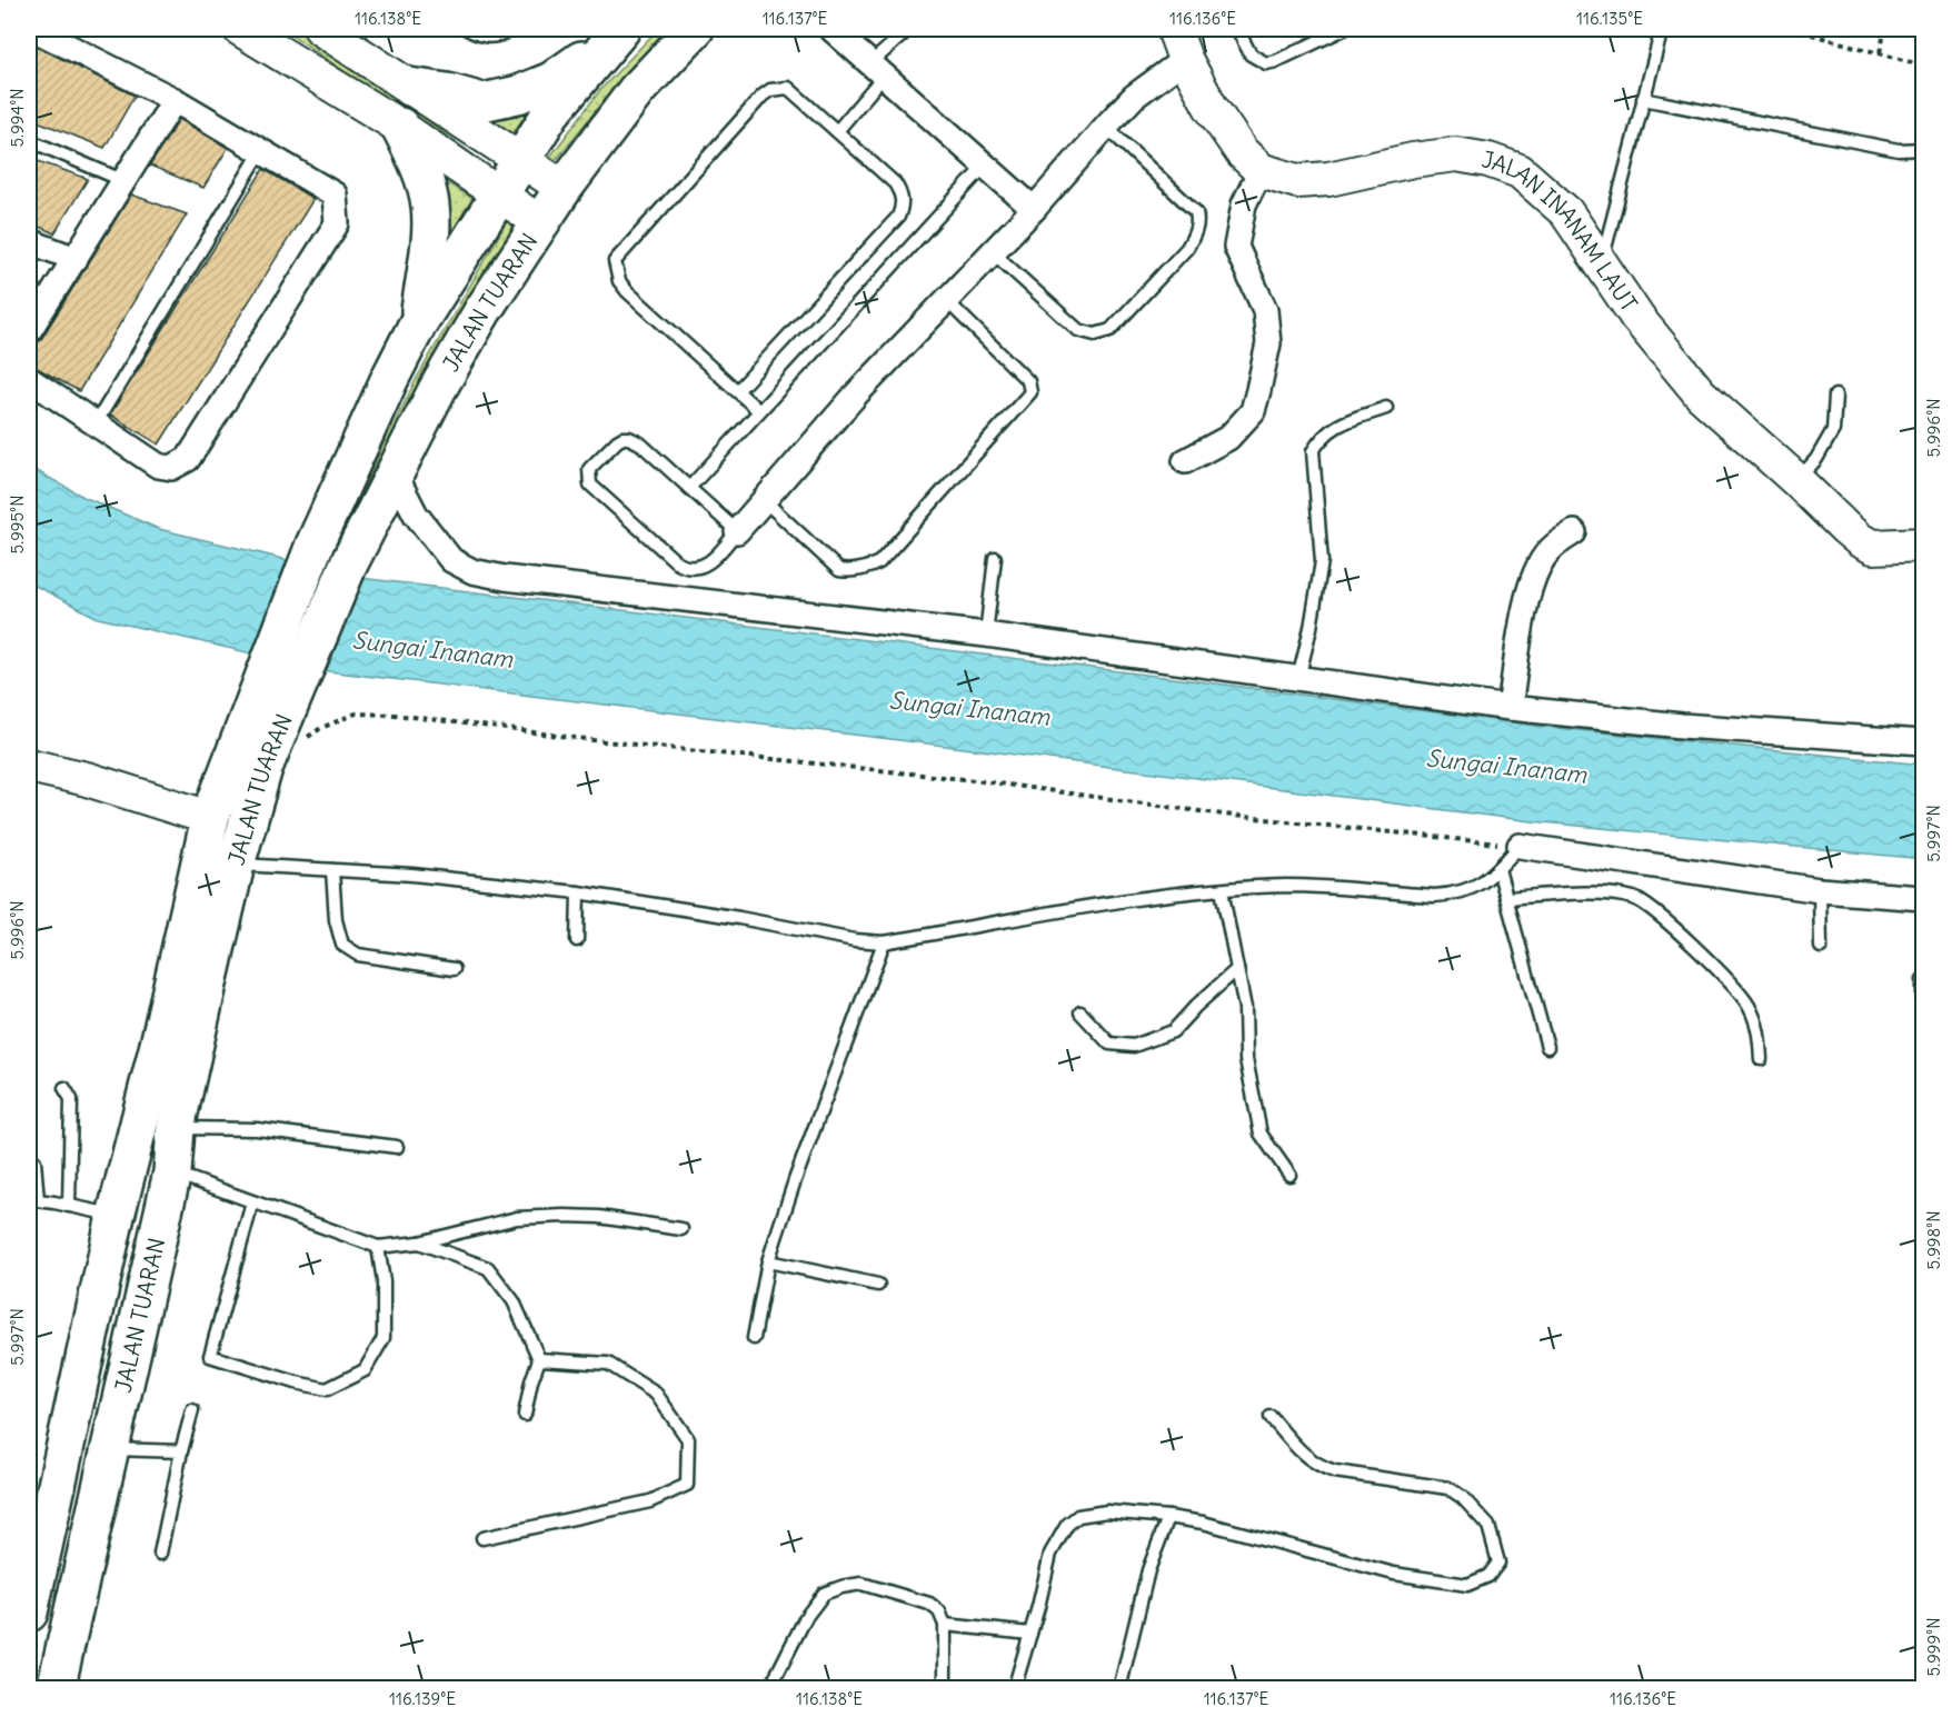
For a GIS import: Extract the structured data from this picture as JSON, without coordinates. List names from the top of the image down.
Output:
{
  "streets": {
    "main road": ["JALAN TUARAN"],
    "street": ["JALAN INANAM LAUT"]
  },
  "water": ["Sungai Inanam"],
  "coordinates": [
    "116.138°E",
    "116.137°E",
    "116.136°E",
    "116.135°E",
    "5.994°N",
    "5.996°N",
    "5.995°N",
    "5.997°N",
    "5.998°N",
    "5.999°N",
    "116.139°E"
  ]
}
